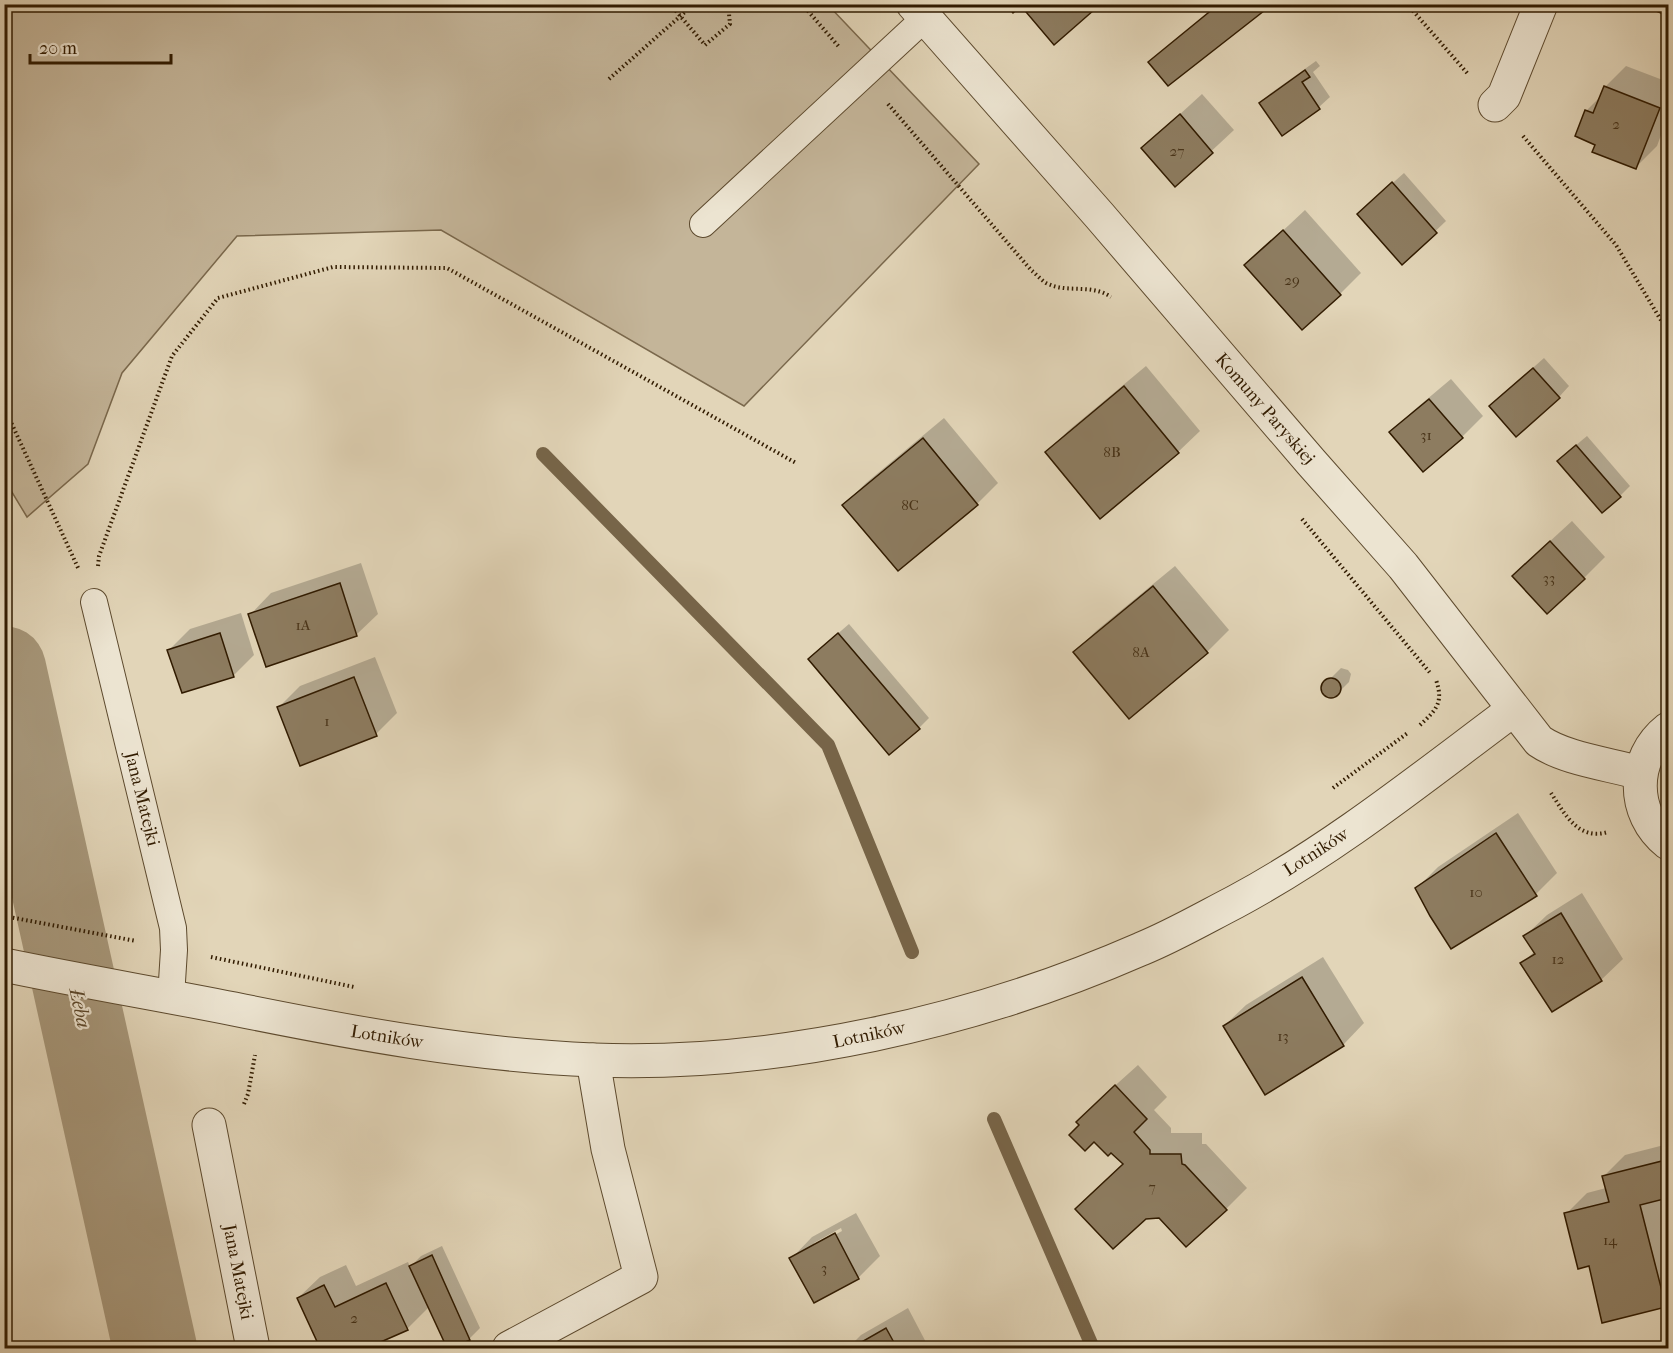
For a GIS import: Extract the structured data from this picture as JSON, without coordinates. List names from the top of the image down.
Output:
{
  "streets": {
    "street": ["Komuny Paryskiej", "Jana Matejki", "Lotników"]
  },
  "crossings": [
    ["Komuny Paryskiej", "Lotników"],
    ["Jana Matejki", "Lotników"]
  ],
  "water": ["Łeba"],
  "house_numbers": [
    "2",
    "27",
    "29",
    "31",
    "8B",
    "8C",
    "33",
    "1A",
    "8A",
    "1",
    "10",
    "12",
    "13",
    "7",
    "14",
    "3",
    "2"
  ],
  "scale_bar": "20 m"
}
